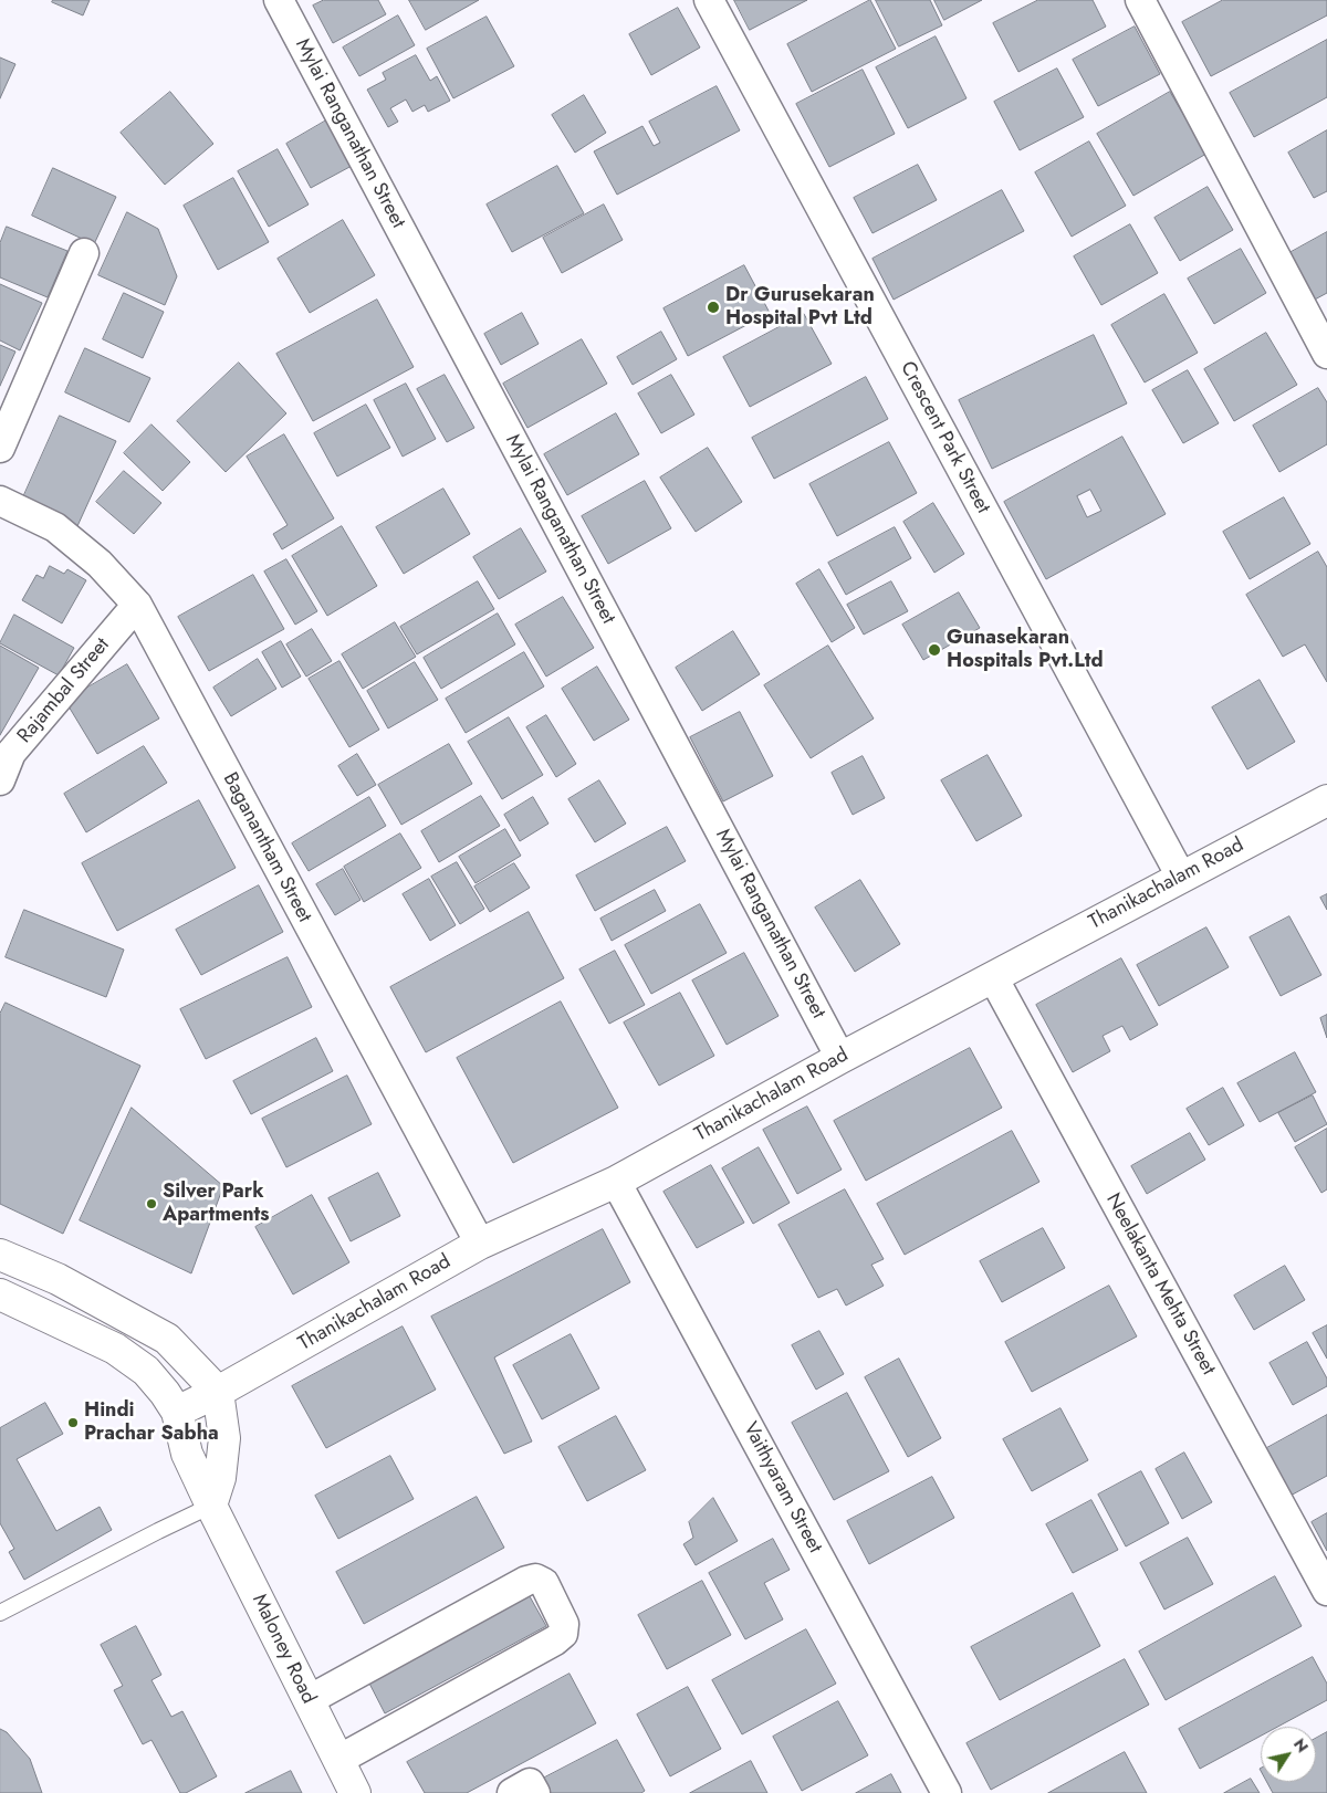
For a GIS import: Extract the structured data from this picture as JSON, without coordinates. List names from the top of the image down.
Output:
{
  "streets": {
    "main road": ["Thanikachalam Road", "Maloney Road"],
    "street": [
      "Mylai Ranganathan Street",
      "Crescent Park Street",
      "Rajambal Street",
      "Baganantham Street",
      "Neelakanta Mehta Street",
      "Vaithyaram Street"
    ]
  },
  "crossings": [
    ["Mylai Ranganathan Street", "Thanikachalam Road"],
    ["Crescent Park Street", "Thanikachalam Road"],
    ["Rajambal Street", "Baganantham Street"],
    ["Baganantham Street", "Thanikachalam Road"],
    ["Thanikachalam Road", "Neelakanta Mehta Street"],
    ["Thanikachalam Road", "Vaithyaram Street"]
  ],
  "places": [
    "Dr Gurusekaran Hospital Pvt Ltd",
    "Gunasekaran Hospitals Pvt.Ltd",
    "Silver Park Apartments",
    "Hindi Prachar Sabha"
  ],
  "north": "top right"
}
